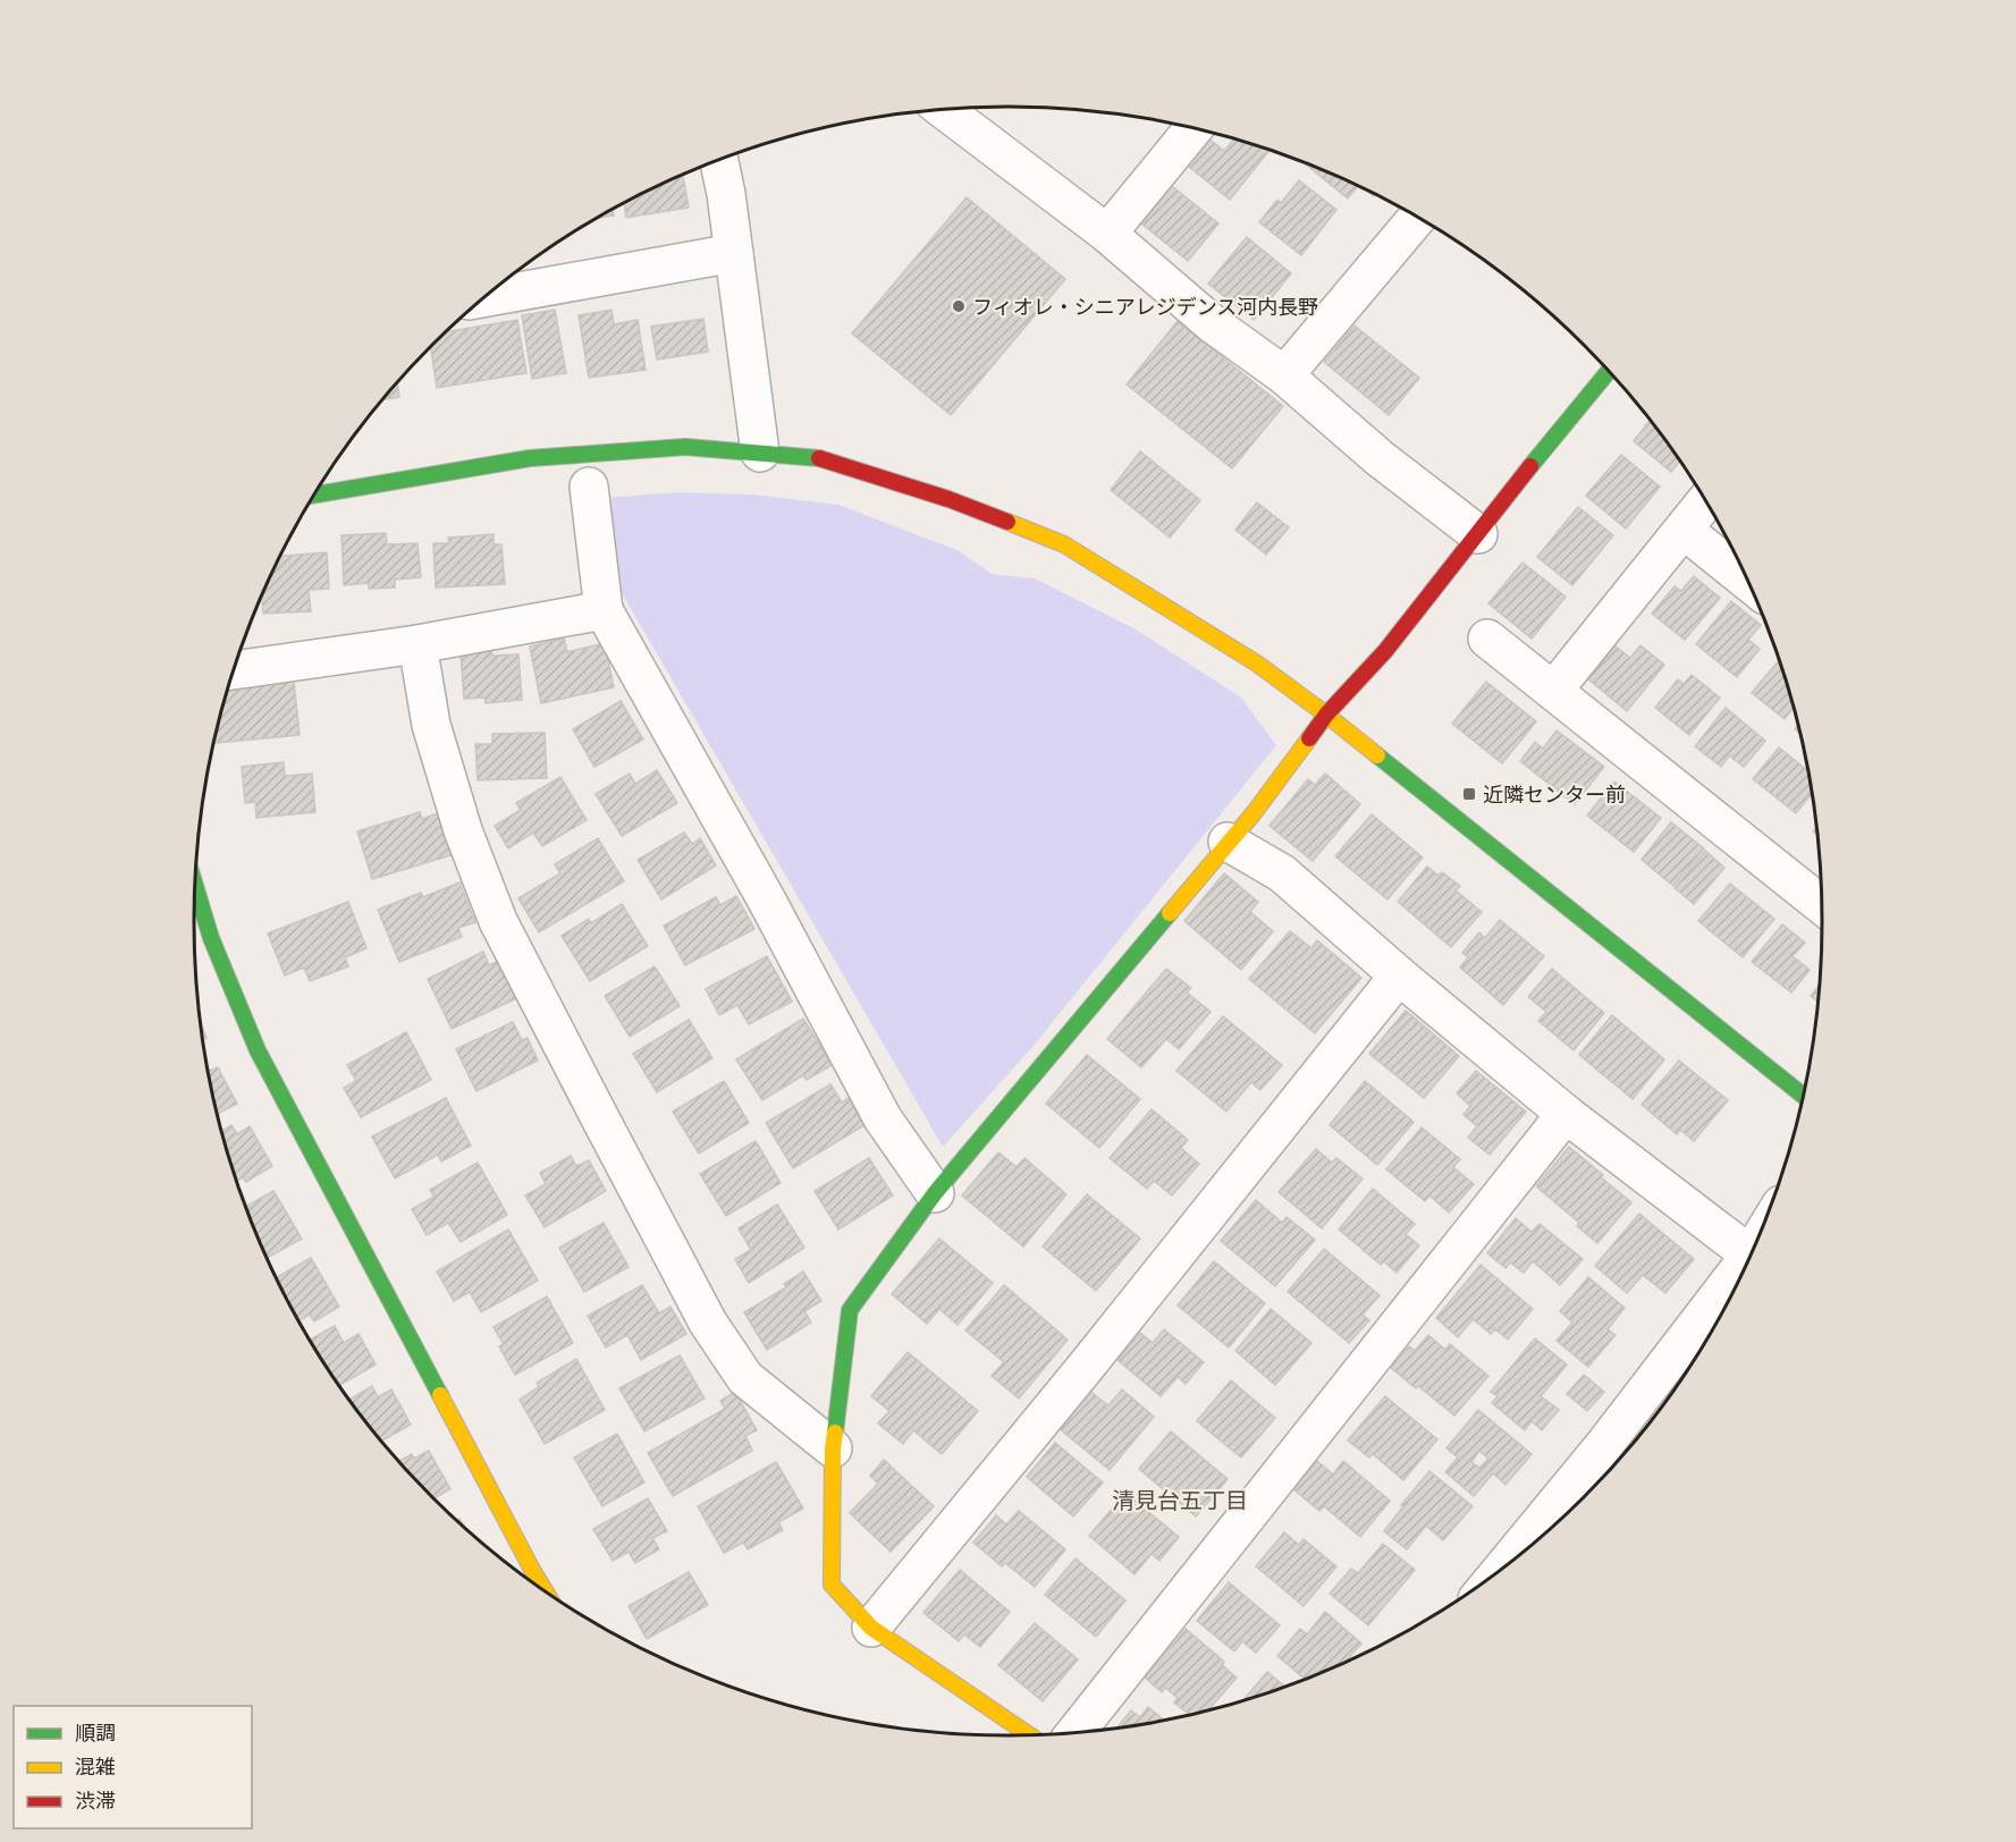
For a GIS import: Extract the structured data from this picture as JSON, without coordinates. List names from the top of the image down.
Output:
{
  "districts": ["清見台五丁目"],
  "places": {
    "other": ["フィオレ・シニアレジデンス河内長野"],
    "transit": ["近隣センター前"]
  },
  "legend": ["順調", "混雑", "渋滞"]
}
